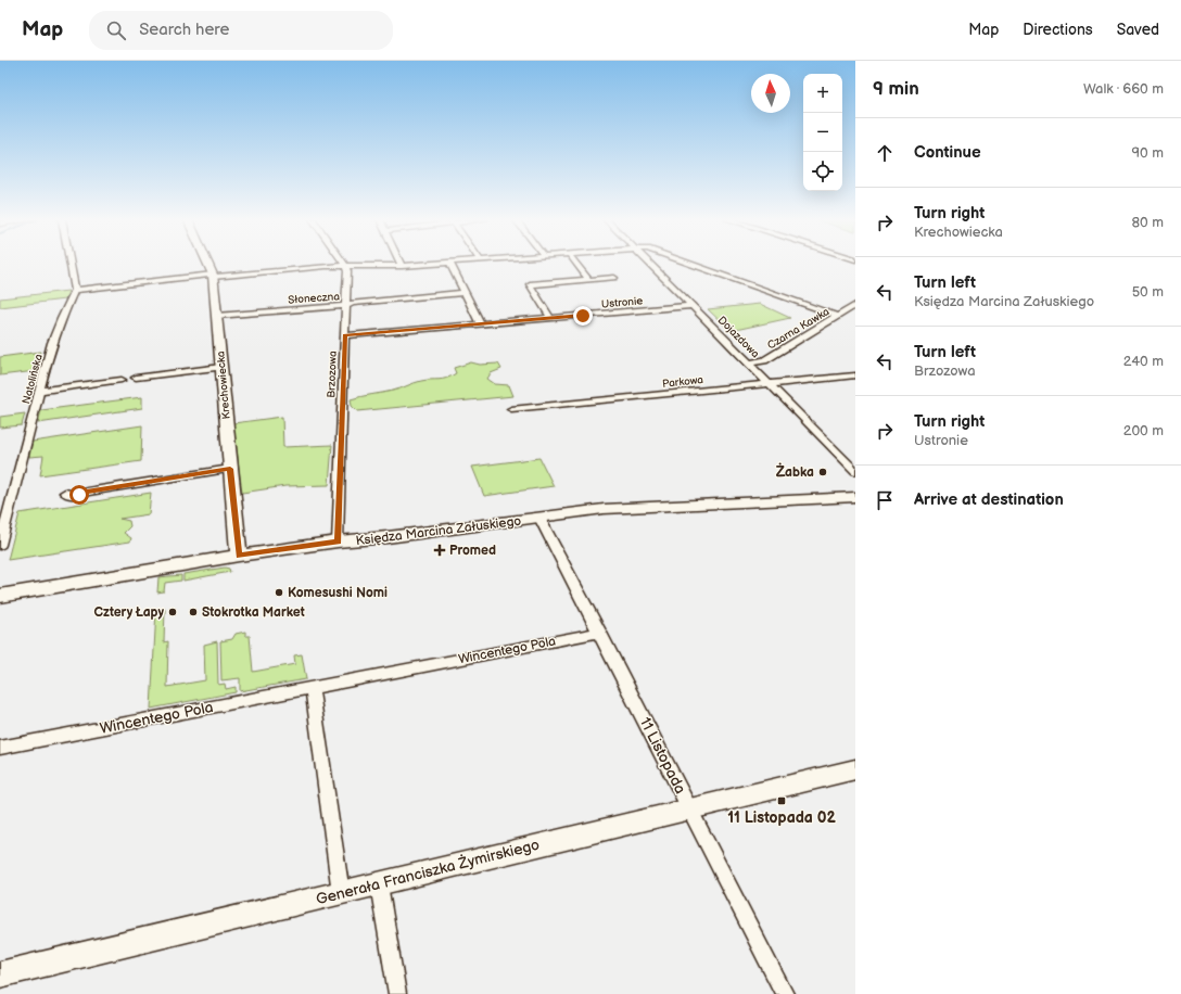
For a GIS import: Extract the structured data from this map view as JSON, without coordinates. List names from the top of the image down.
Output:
{
  "streets": {
    "street": [
      "Słoneczna",
      "Ustronie",
      "Czarna Kawka",
      "Dojazdowa",
      "Brzozowa",
      "Natolińska",
      "Parkowa",
      "Krechowiecka",
      "Księdza Marcina Załuskiego",
      "Wincentego Pola",
      "11 Listopada",
      "Generała Franciszka Żymirskiego"
    ]
  },
  "crossings": [
    ["Słoneczna", "Brzozowa"],
    ["Słoneczna", "Krechowiecka"],
    ["Ustronie", "Dojazdowa"],
    ["Ustronie", "Brzozowa"],
    ["Czarna Kawka", "Dojazdowa"],
    ["Dojazdowa", "Parkowa"],
    ["Brzozowa", "Księdza Marcina Załuskiego"],
    ["Krechowiecka", "Księdza Marcina Załuskiego"],
    ["Księdza Marcina Załuskiego", "11 Listopada"],
    ["Wincentego Pola", "11 Listopada"],
    ["11 Listopada", "Generała Franciszka Żymirskiego"]
  ],
  "places": {
    "other": [
      "Żabka",
      "Komesushi Nomi",
      "Cztery Łapy",
      "Stokrotka Market"
    ],
    "health": ["Promed"],
    "transit": ["11 Listopada 02"]
  },
  "north": "top",
  "page": {
    "header": "Map",
    "search": "Search here",
    "nav": ["Map", "Directions", "Saved"],
    "heading": ["9 min", "Walk · 660 m"],
    "map_buttons": ["+", "−"],
    "list": [
      ["Continue", "90 m"],
      ["Turn right", "Krechowiecka", "80 m"],
      ["Turn left", "Księdza Marcina Załuskiego", "50 m"],
      ["Turn left", "Brzozowa", "240 m"],
      ["Turn right", "Ustronie", "200 m"],
      "Arrive at destination"
    ]
  }
}
